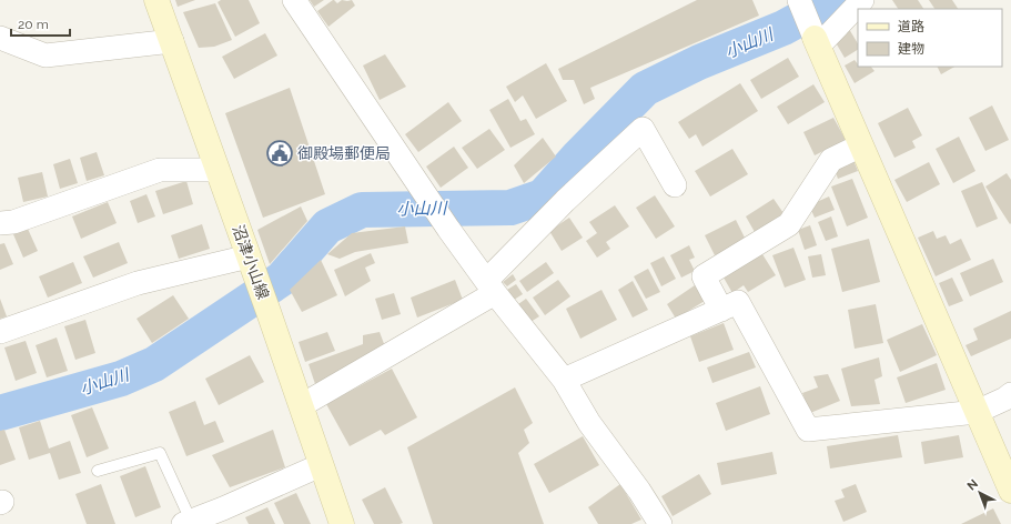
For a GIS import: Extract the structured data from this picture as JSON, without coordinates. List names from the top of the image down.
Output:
{
  "streets": {
    "main road": ["沼津小山線"]
  },
  "water": ["小山川"],
  "places": {
    "public building": ["御殿場郵便局"]
  },
  "legend": ["道路", "建物"],
  "scale_bar": "20 m",
  "north": "top left"
}
